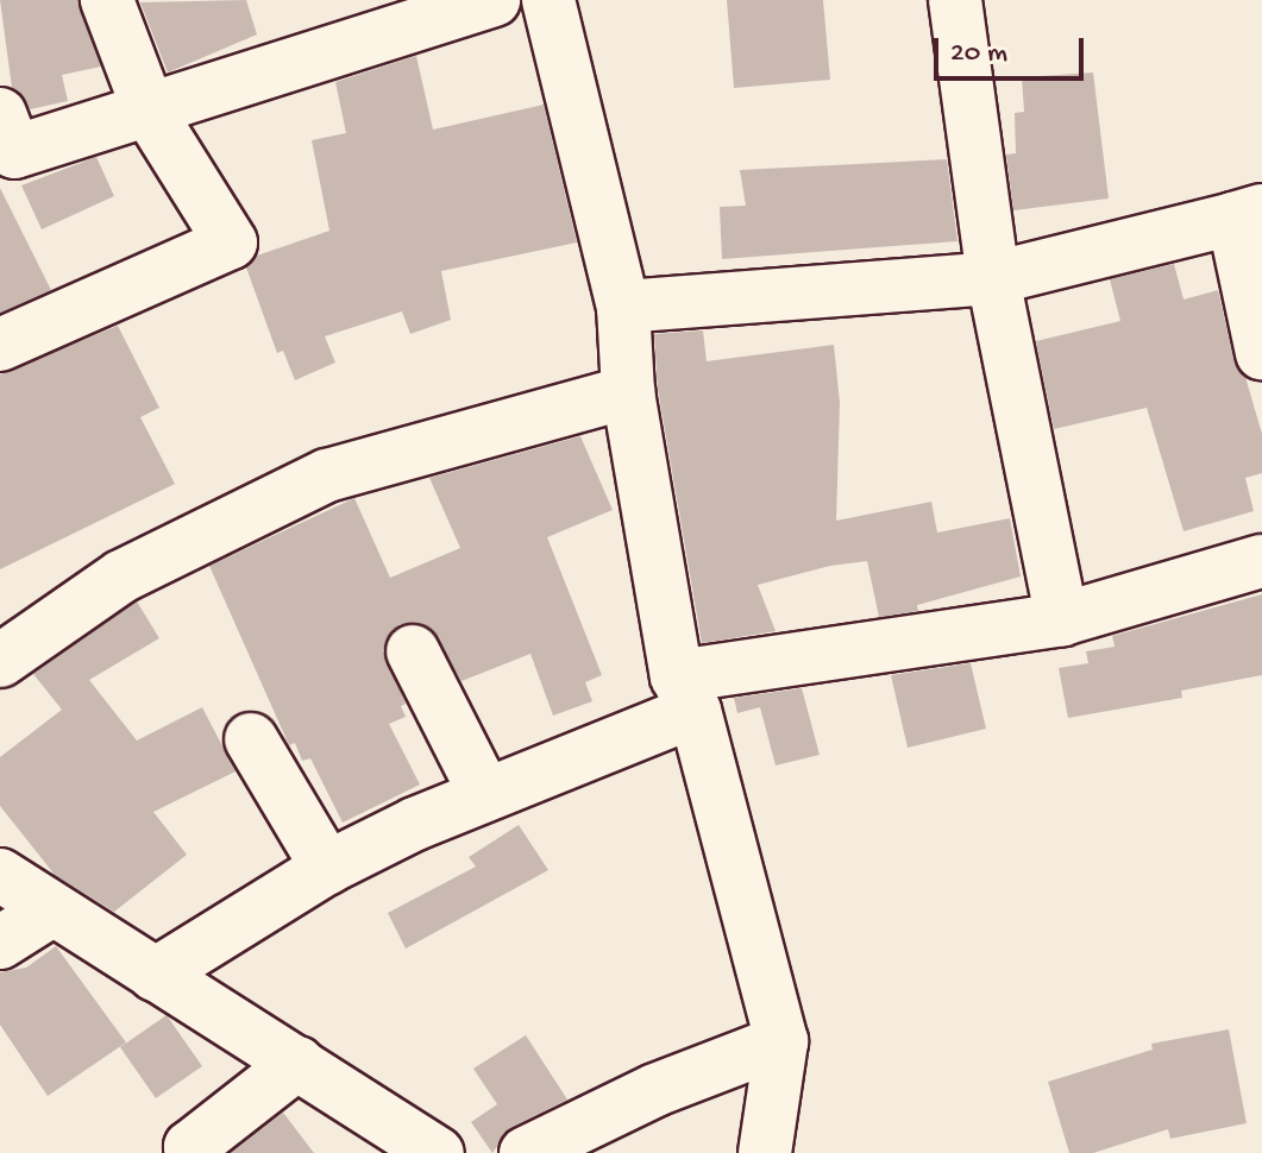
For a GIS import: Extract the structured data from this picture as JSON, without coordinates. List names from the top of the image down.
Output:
{
  "scale_bar": "20 m"
}
